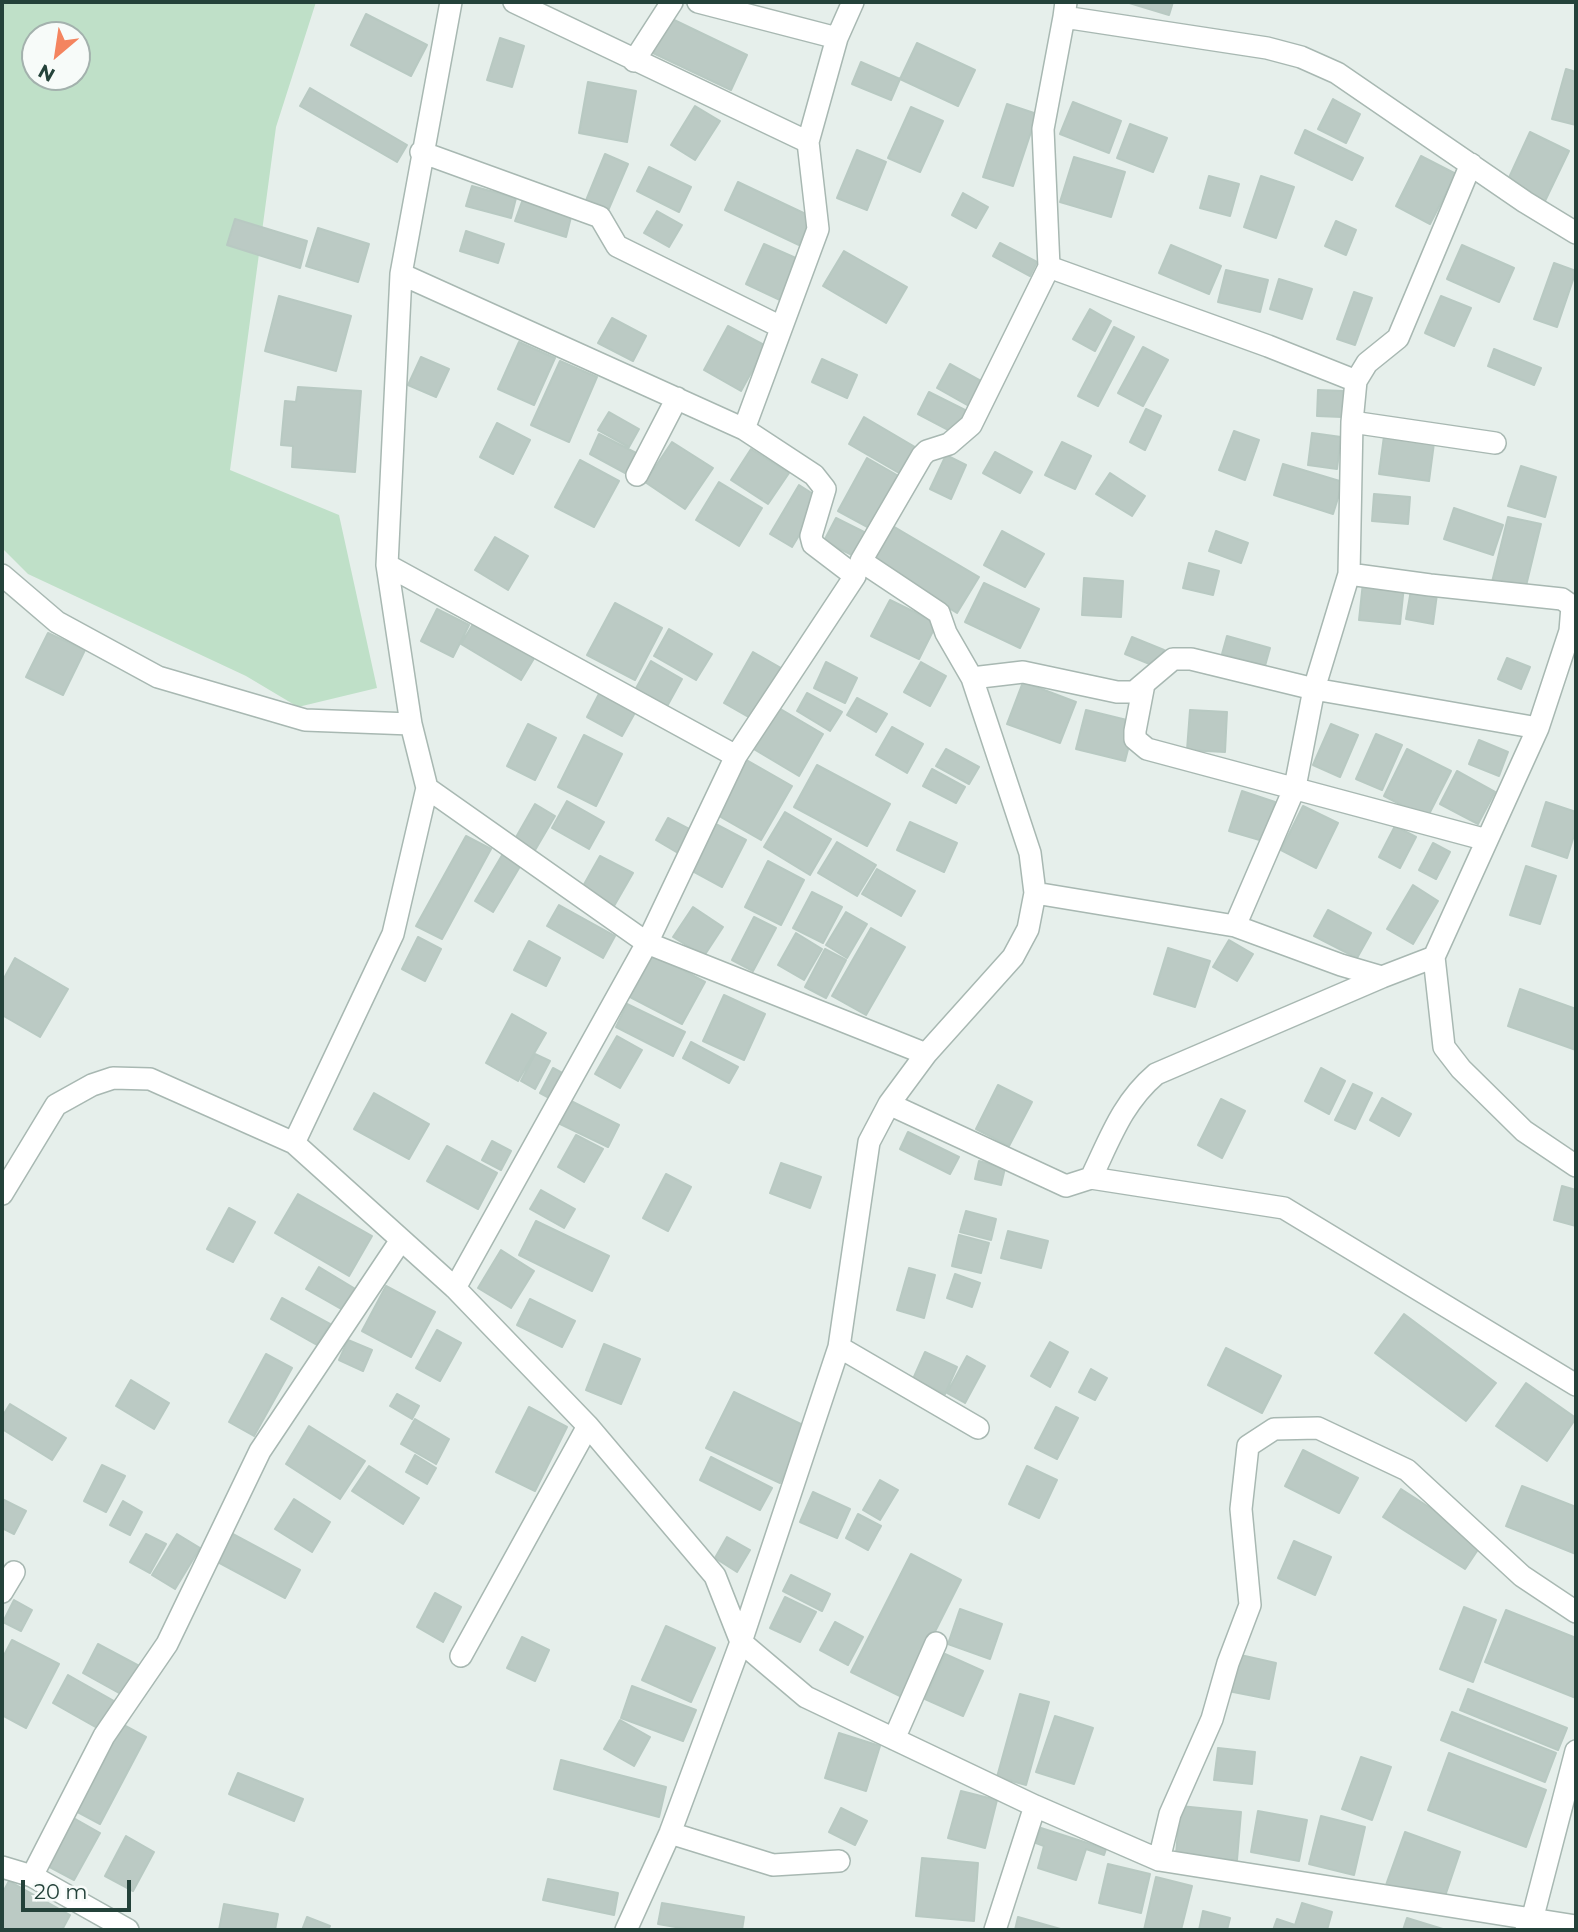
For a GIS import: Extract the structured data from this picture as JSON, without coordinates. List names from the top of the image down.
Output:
{
  "scale_bar": "20 m",
  "north": "bottom left"
}
